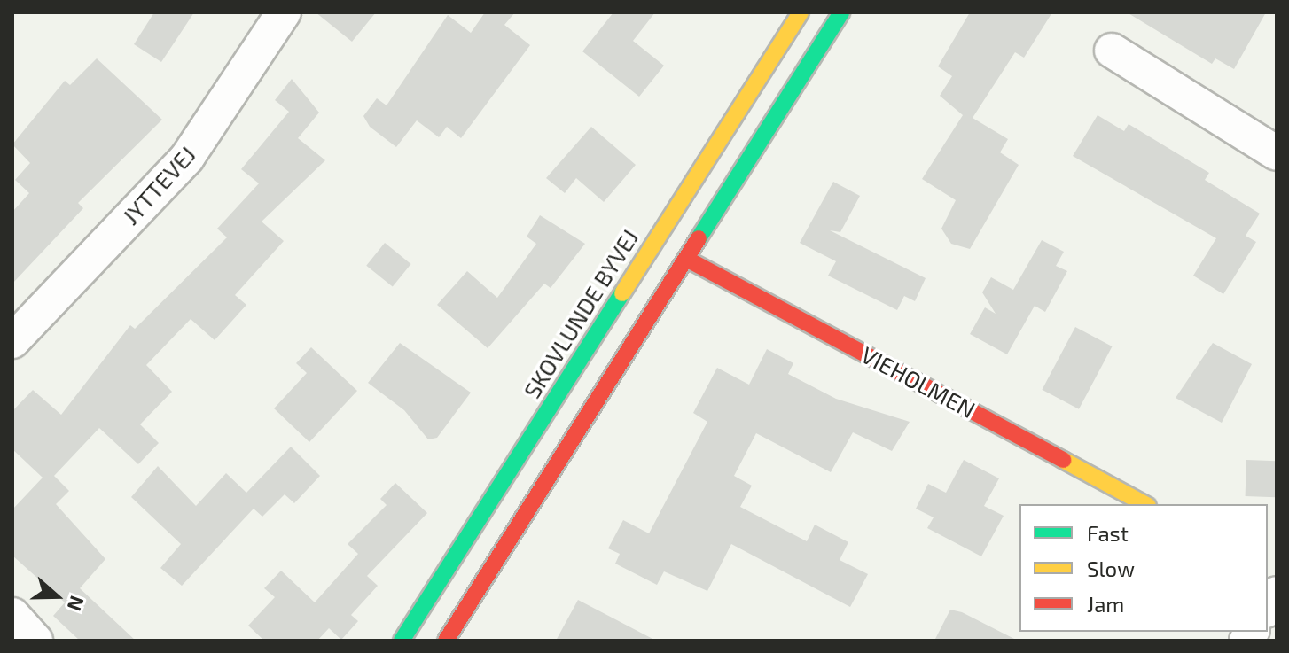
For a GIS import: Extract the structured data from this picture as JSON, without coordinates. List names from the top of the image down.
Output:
{
  "streets": {
    "main road": ["SKOVLUNDE BYVEJ", "VIEHOLMEN"],
    "street": ["JYTTEVEJ"]
  },
  "legend": ["Fast", "Slow", "Jam"],
  "north": "right"
}
